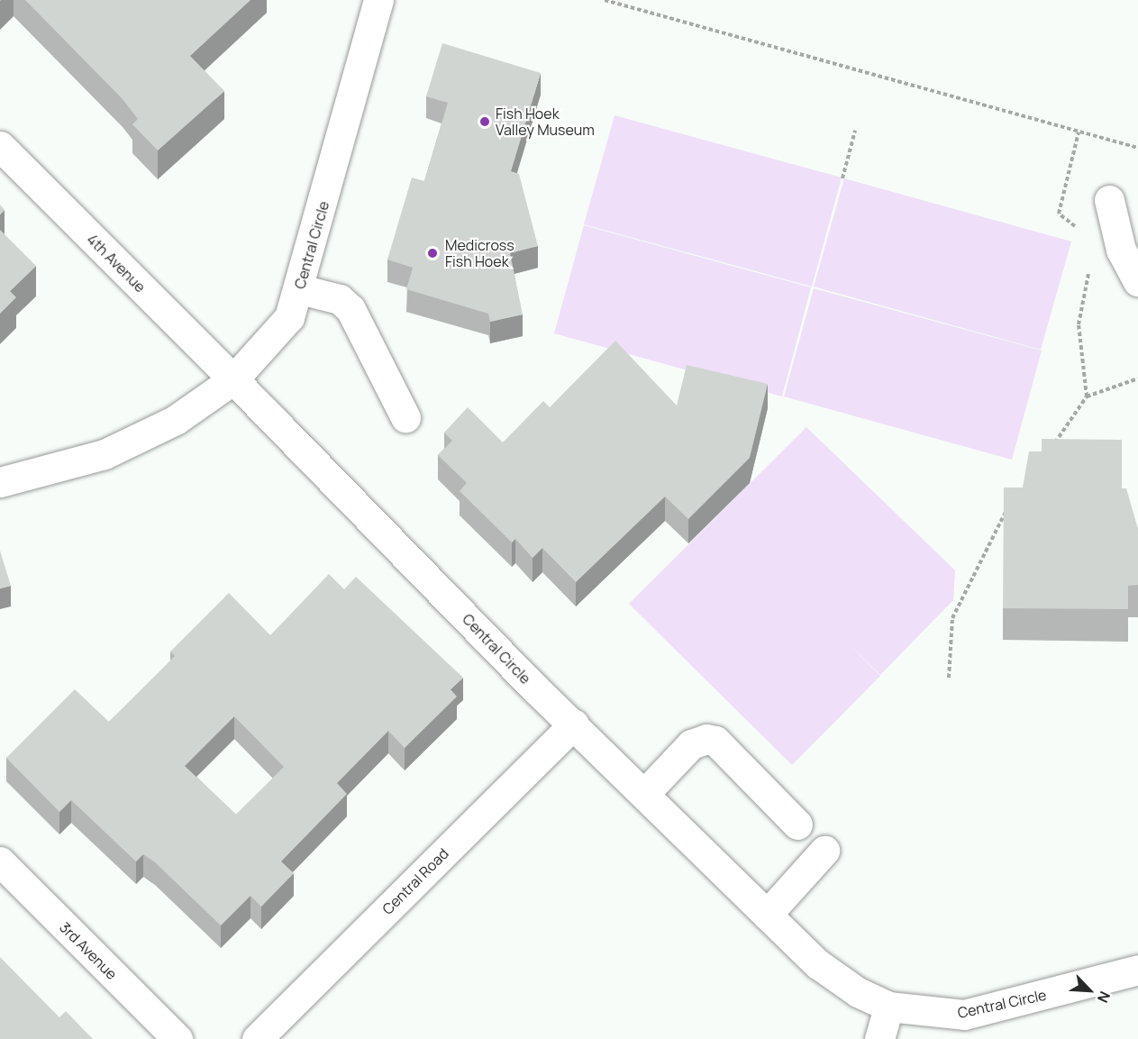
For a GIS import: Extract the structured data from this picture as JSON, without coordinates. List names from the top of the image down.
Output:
{
  "streets": {
    "street": [
      "Central Circle",
      "4th Avenue",
      "Central Road",
      "3rd Avenue"
    ]
  },
  "crossings": [
    ["Central Circle", "4th Avenue"],
    ["Central Circle", "Central Road"]
  ],
  "places": ["Fish Hoek Valley Museum", "Medicross Fish Hoek"],
  "north": "bottom right"
}
